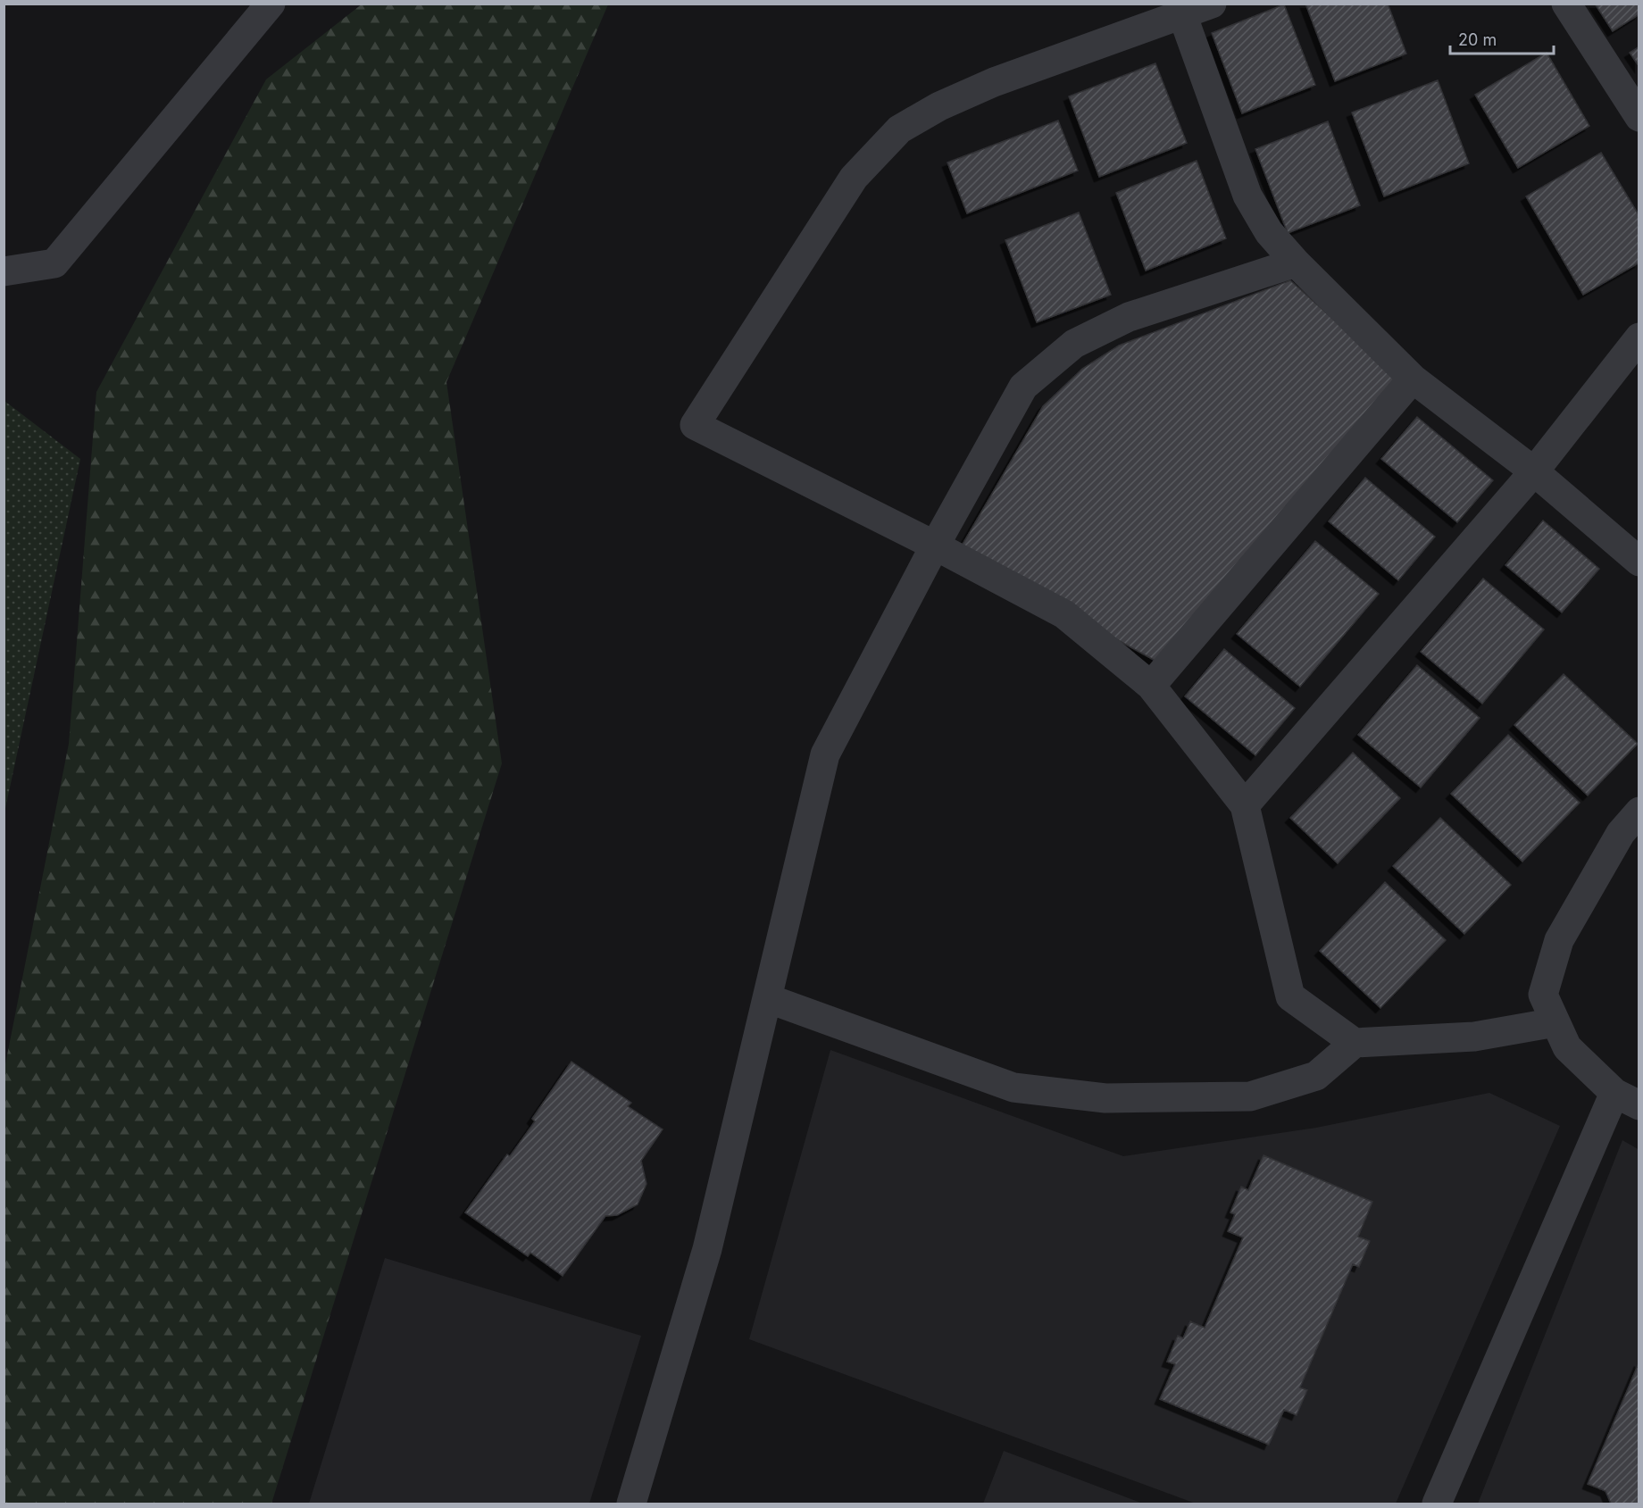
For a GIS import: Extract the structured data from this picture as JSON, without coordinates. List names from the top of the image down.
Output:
{
  "scale_bar": "20 m"
}
